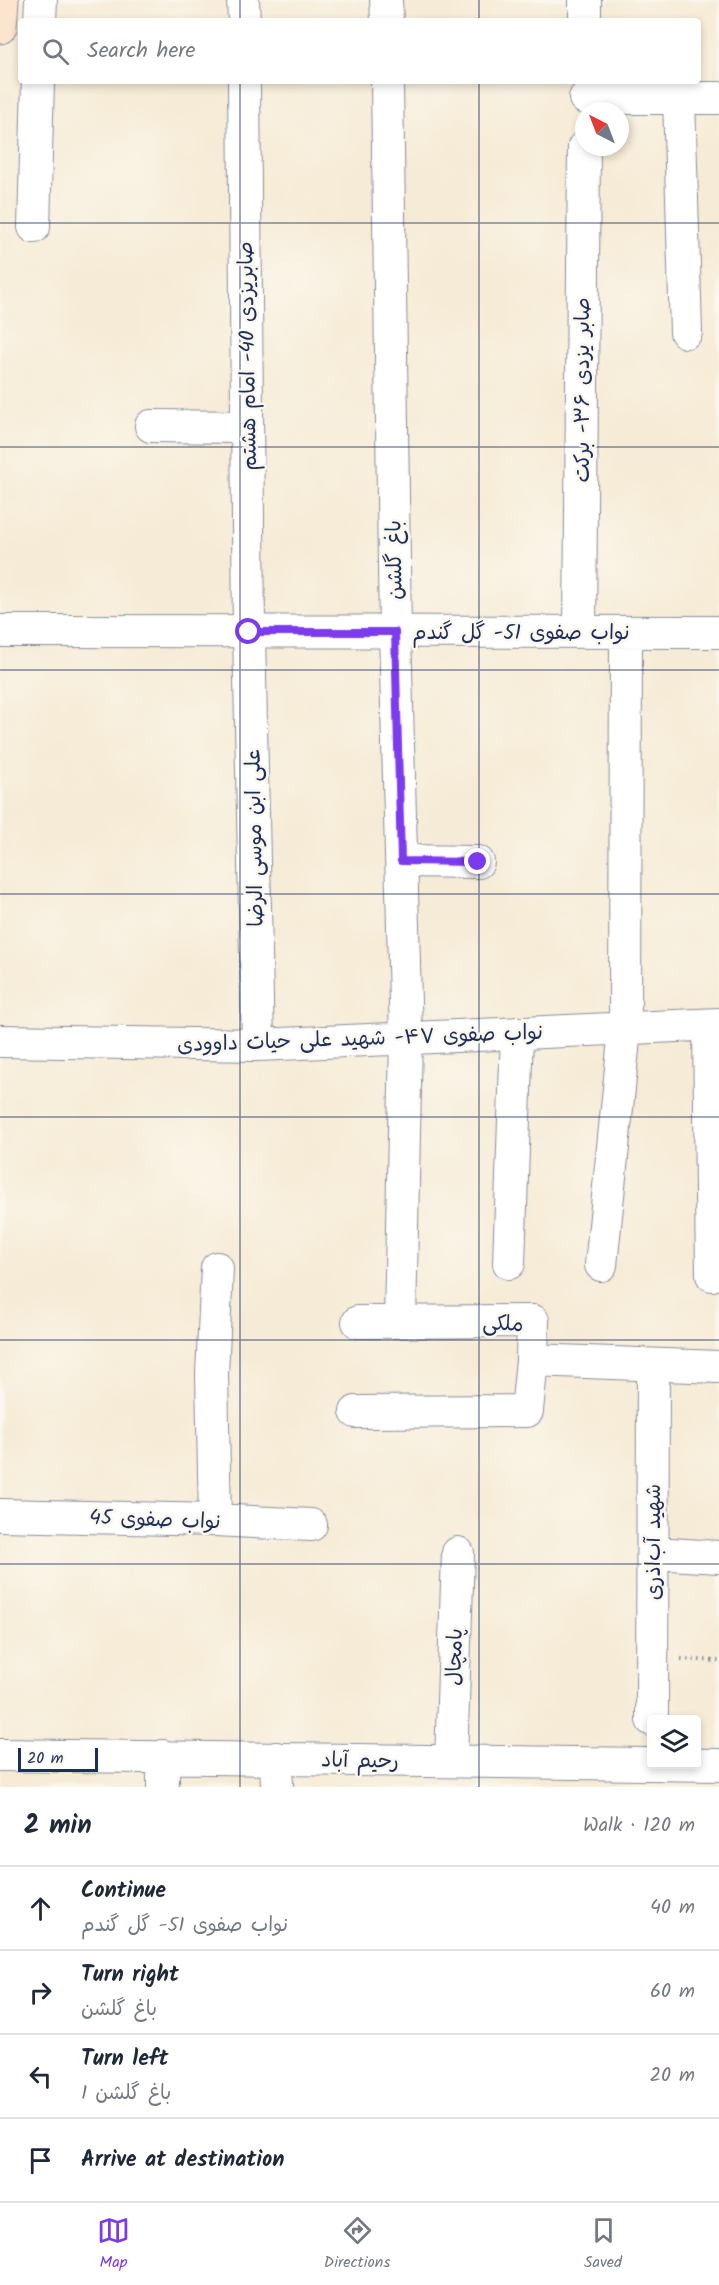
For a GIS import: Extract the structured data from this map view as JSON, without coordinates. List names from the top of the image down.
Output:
{
  "streets": {
    "street": [
      "صابریزدی 40- امام هشتم",
      "صابر یزدی ۳۶- برکت",
      "باغ گلشن",
      "نواب صفوی 51- گل گندم",
      "علی ابن موسی الرضا",
      "نواب صفوی ۴۷- شهید علی حیات داوودی",
      "ملکی",
      "نواب صفوی 45",
      "شهید‌ آب‌اذری",
      "پامچال",
      "رحیم آباد"
    ]
  },
  "crossings": [
    ["صابریزدی 40- امام هشتم", "نواب صفوی 51- گل گندم"],
    ["صابریزدی 40- امام هشتم", "علی ابن موسی الرضا"],
    ["صابر یزدی ۳۶- برکت", "نواب صفوی 51- گل گندم"],
    ["باغ گلشن", "نواب صفوی 51- گل گندم"],
    ["باغ گلشن", "نواب صفوی ۴۷- شهید علی حیات داوودی"],
    ["باغ گلشن", "ملکی"],
    ["نواب صفوی 51- گل گندم", "علی ابن موسی الرضا"],
    ["علی ابن موسی الرضا", "نواب صفوی ۴۷- شهید علی حیات داوودی"],
    ["ملکی", "شهید‌ آب‌اذری"],
    ["پامچال", "رحیم آباد"]
  ],
  "scale_bar": "20 m",
  "north": "top left",
  "page": {
    "search": "Search here",
    "scale": "20 m",
    "heading": ["2 min", "Walk · 120 m"],
    "list": [
      ["Continue", "نواب صفوی 51- گل گندم", "40 m"],
      ["Turn right", "باغ گلشن", "60 m"],
      ["Turn left", "باغ گلشن 1", "20 m"],
      "Arrive at destination"
    ],
    "nav": ["Map", "Directions", "Saved"]
  }
}
